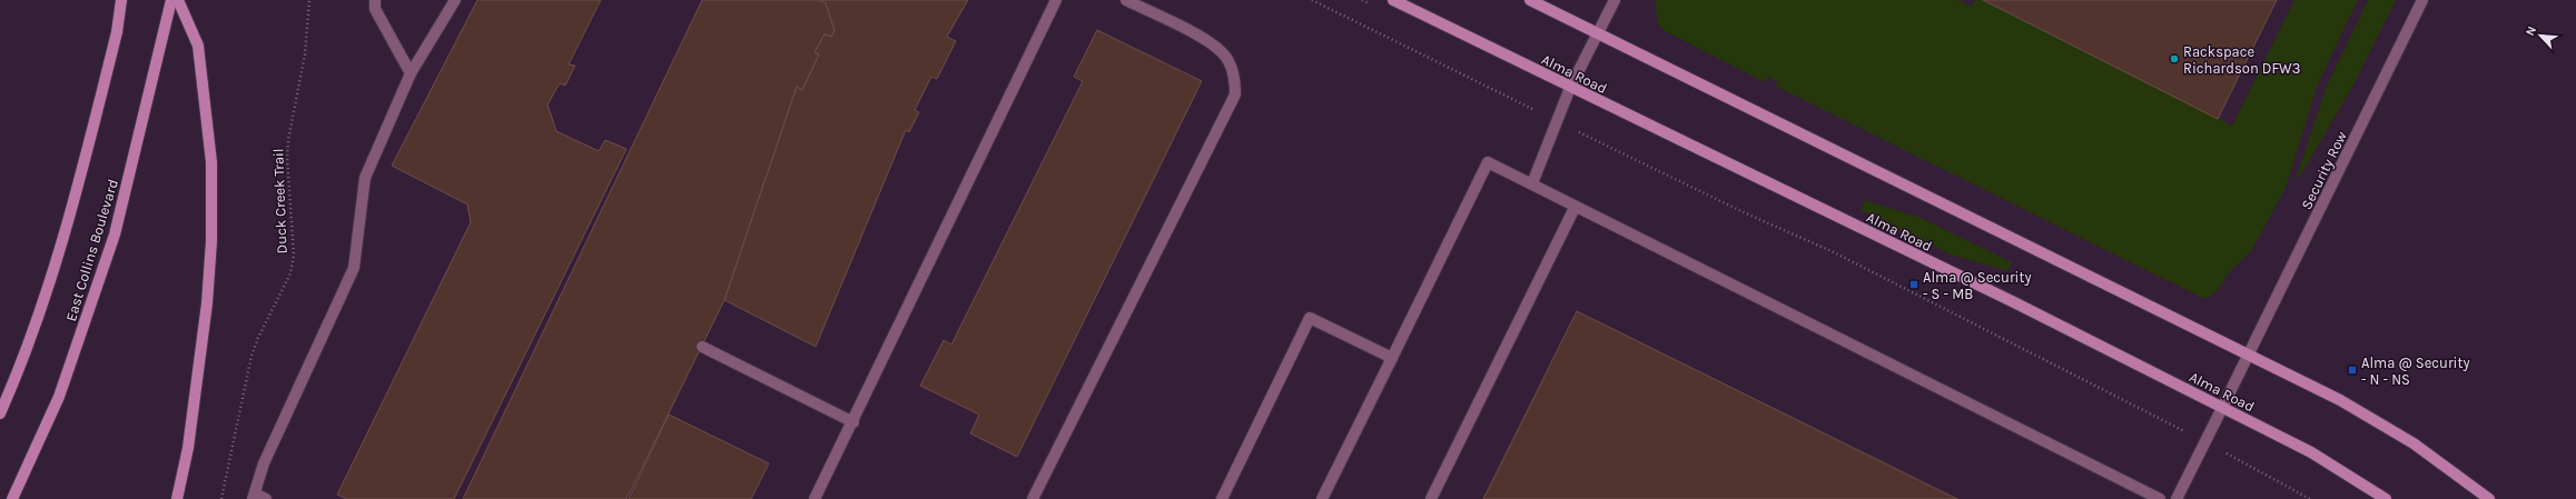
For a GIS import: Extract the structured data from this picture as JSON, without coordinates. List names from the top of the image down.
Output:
{
  "streets": {
    "street": ["Alma Road", "Security Row", "East Collins Boulevard"],
    "path": ["Duck Creek Trail"]
  },
  "crossings": [
    ["Alma Road", "Security Row"]
  ],
  "places": {
    "other": ["Rackspace Richardson DFW3"],
    "transit": ["Alma @ Security - S - MB", "Alma @ Security - N - NS"]
  },
  "north": "top left"
}
